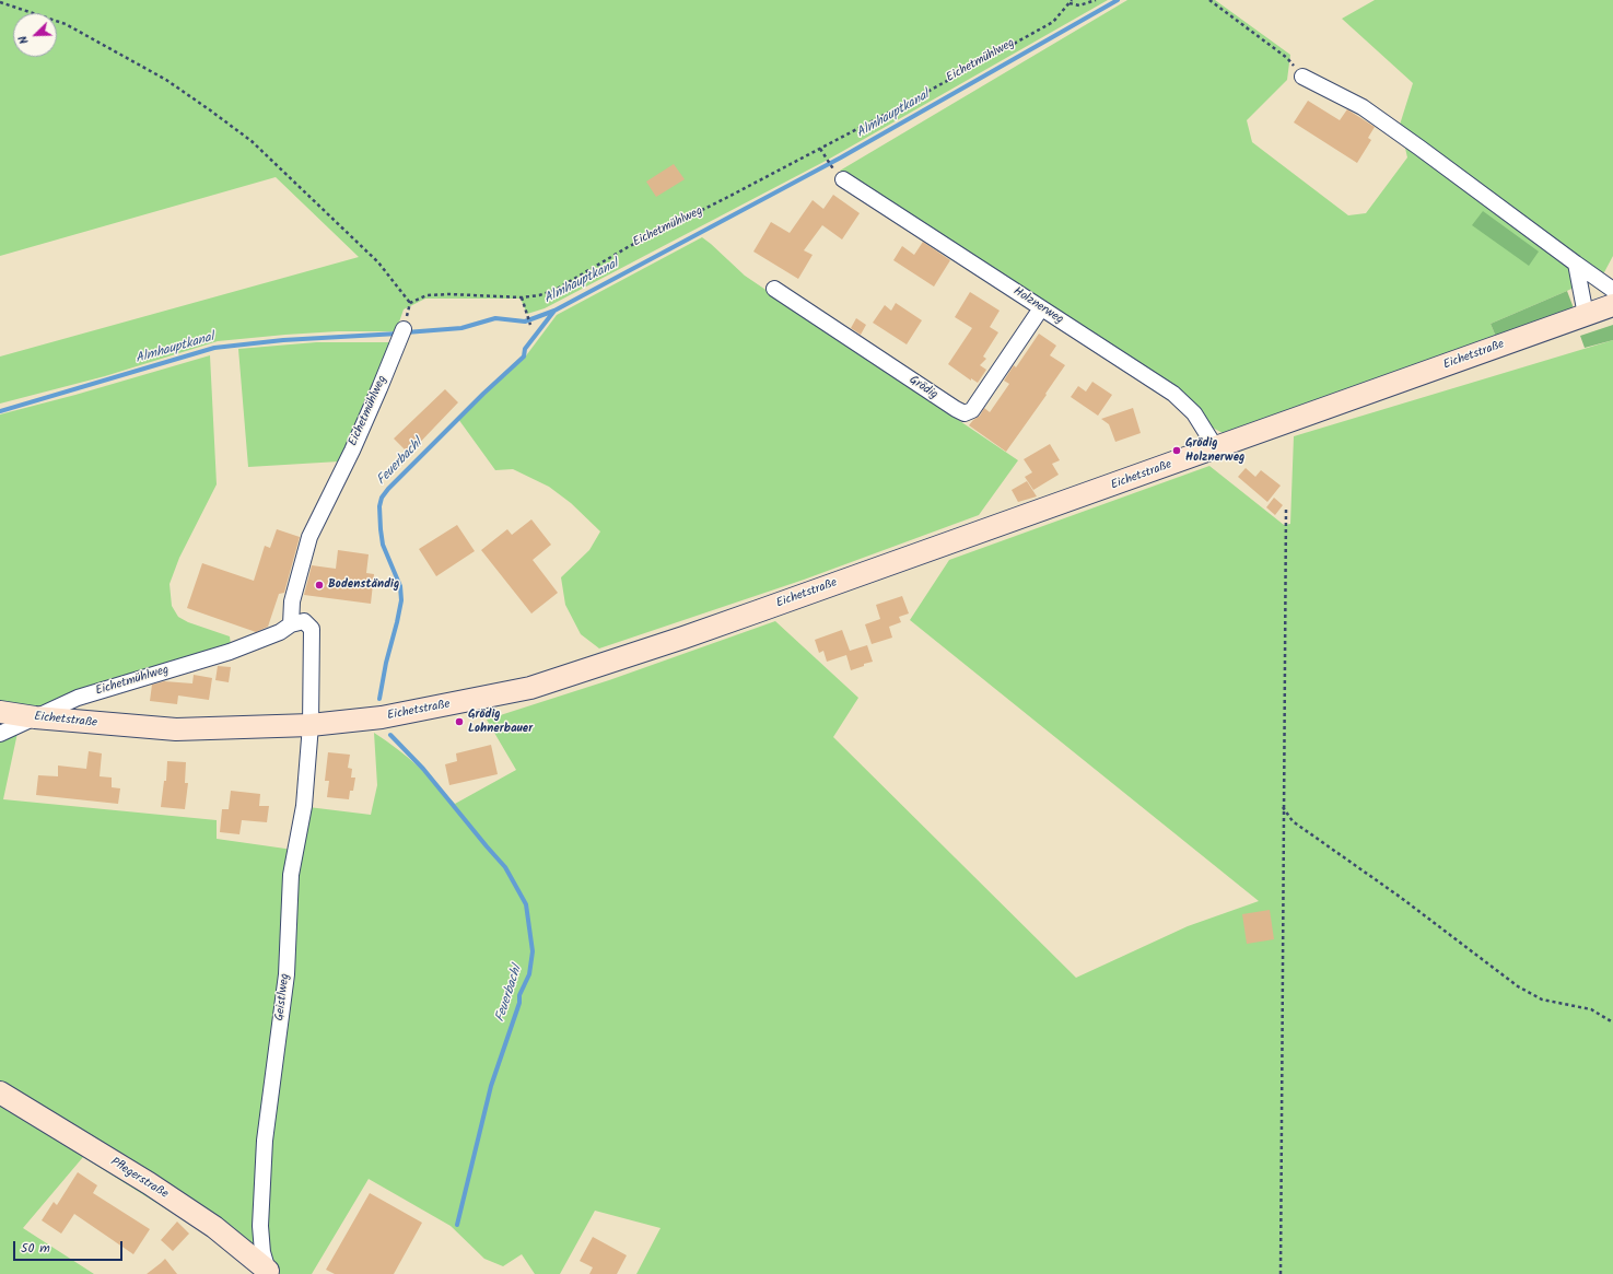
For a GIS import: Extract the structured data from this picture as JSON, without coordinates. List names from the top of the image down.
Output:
{
  "streets": {
    "main road": ["Eichetstraße", "Pflegerstraße"],
    "street": [
      "Eichetmühlweg",
      "Holznerweg",
      "Grödig",
      "Geistlweg"
    ]
  },
  "crossings": [
    ["Eichetmühlweg", "Eichetstraße"],
    ["Holznerweg", "Eichetstraße"],
    ["Holznerweg", "Grödig"],
    ["Eichetstraße", "Geistlweg"],
    ["Geistlweg", "Pflegerstraße"]
  ],
  "water": ["Almhauptkanal", "Feuerbachl"],
  "places": ["Grödig Holznerweg", "Bodenständig", "Grödig Lohnerbauer"],
  "scale_bar": "50 m",
  "north": "bottom left"
}
